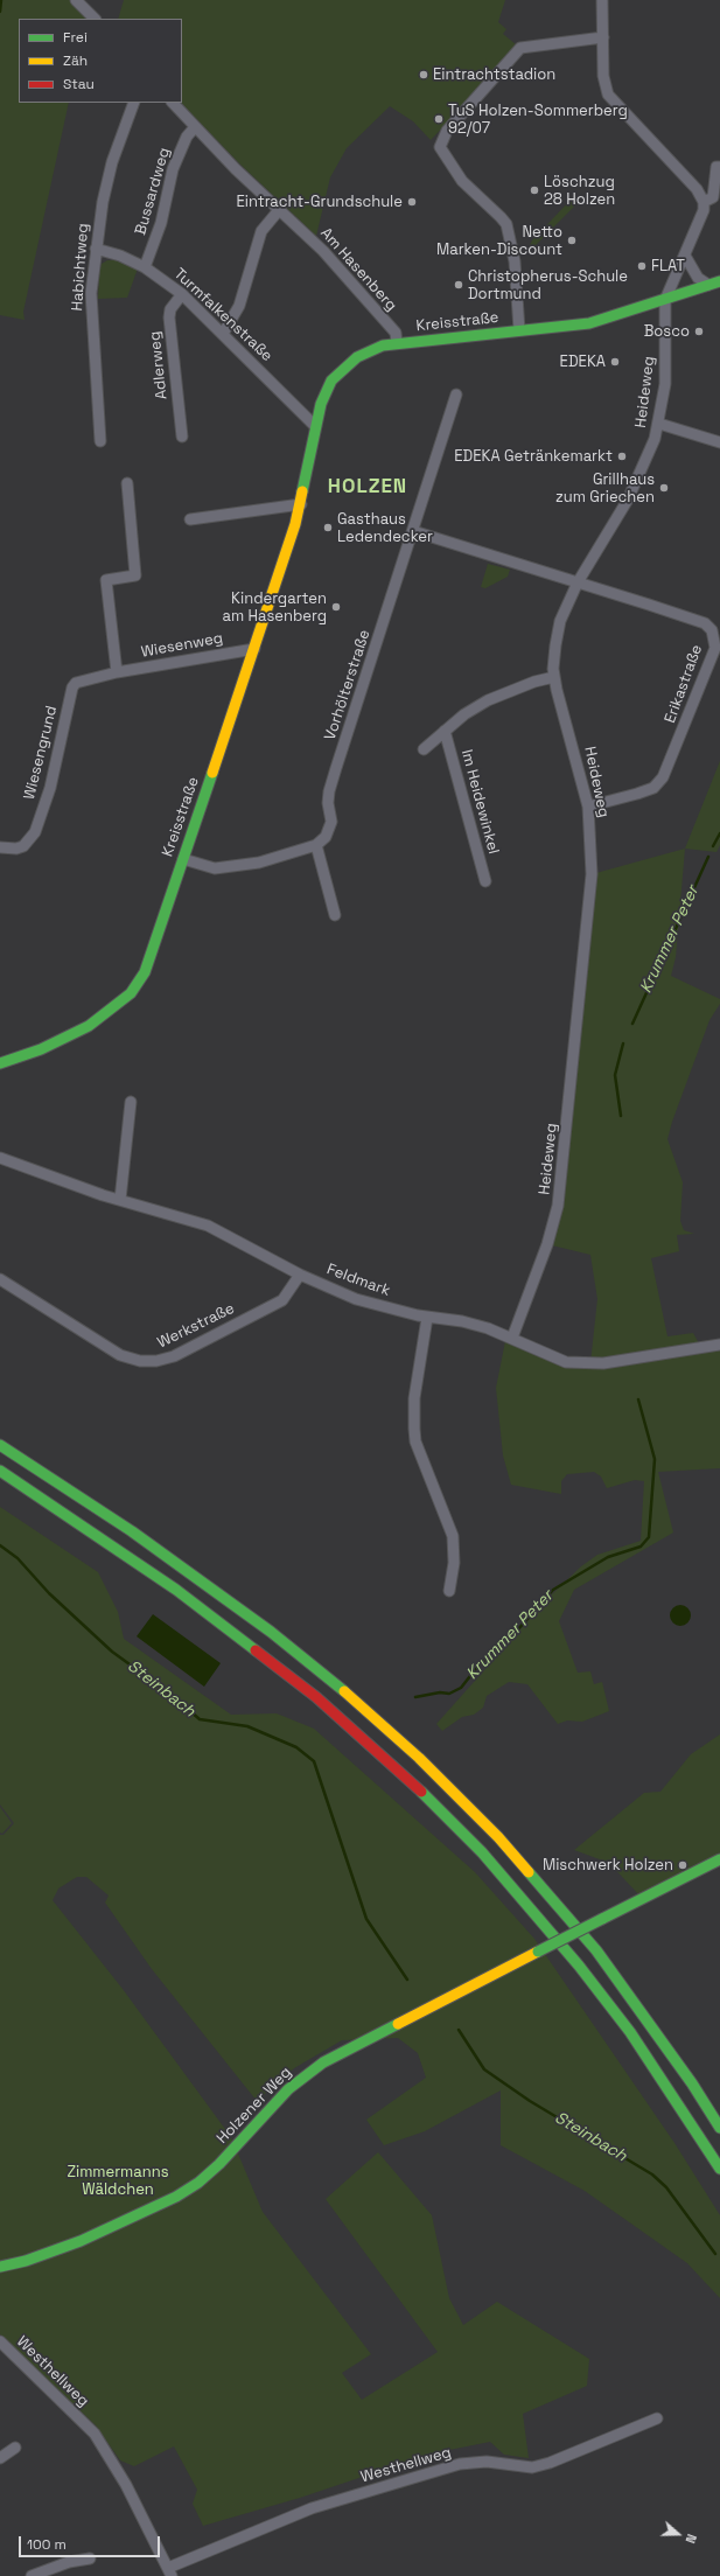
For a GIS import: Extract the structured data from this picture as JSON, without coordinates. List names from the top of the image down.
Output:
{
  "streets": {
    "main road": ["Kreisstraße", "Holzener Weg"],
    "street": [
      "Bussardweg",
      "Habichtweg",
      "Am Hasenberg",
      "Turmfalkenstraße",
      "Adlerweg",
      "Heideweg",
      "Wiesenweg",
      "Erikastraße",
      "Vorhölterstraße",
      "Wiesengrund",
      "Im Heidewinkel",
      "Feldmark",
      "Werkstraße",
      "Westhellweg"
    ]
  },
  "crossings": [
    ["Bussardweg", "Am Hasenberg"],
    ["Bussardweg", "Turmfalkenstraße"],
    ["Habichtweg", "Turmfalkenstraße"],
    ["Am Hasenberg", "Kreisstraße"],
    ["Turmfalkenstraße", "Kreisstraße"],
    ["Turmfalkenstraße", "Adlerweg"],
    ["Kreisstraße", "Heideweg"],
    ["Kreisstraße", "Wiesenweg"],
    ["Heideweg", "Erikastraße"],
    ["Heideweg", "Feldmark"],
    ["Wiesenweg", "Wiesengrund"],
    ["Feldmark", "Werkstraße"]
  ],
  "districts": ["HOLZEN"],
  "water": ["Krummer Peter", "Steinbach"],
  "parks": ["Zimmermanns Wäldchen"],
  "places": [
    "Eintrachtstadion",
    "TuS Holzen-Sommerberg 92/07",
    "Löschzug 28 Holzen",
    "Eintracht-Grundschule",
    "Netto Marken-Discount",
    "FLAT",
    "Christopherus-Schule Dortmund",
    "Bosco",
    "EDEKA",
    "EDEKA Getränkemarkt",
    "Grillhaus zum Griechen",
    "Gasthaus Ledendecker",
    "Kindergarten am Hasenberg",
    "Mischwerk Holzen"
  ],
  "legend": ["Frei", "Zäh", "Stau"],
  "scale_bar": "100 m",
  "north": "right"
}
